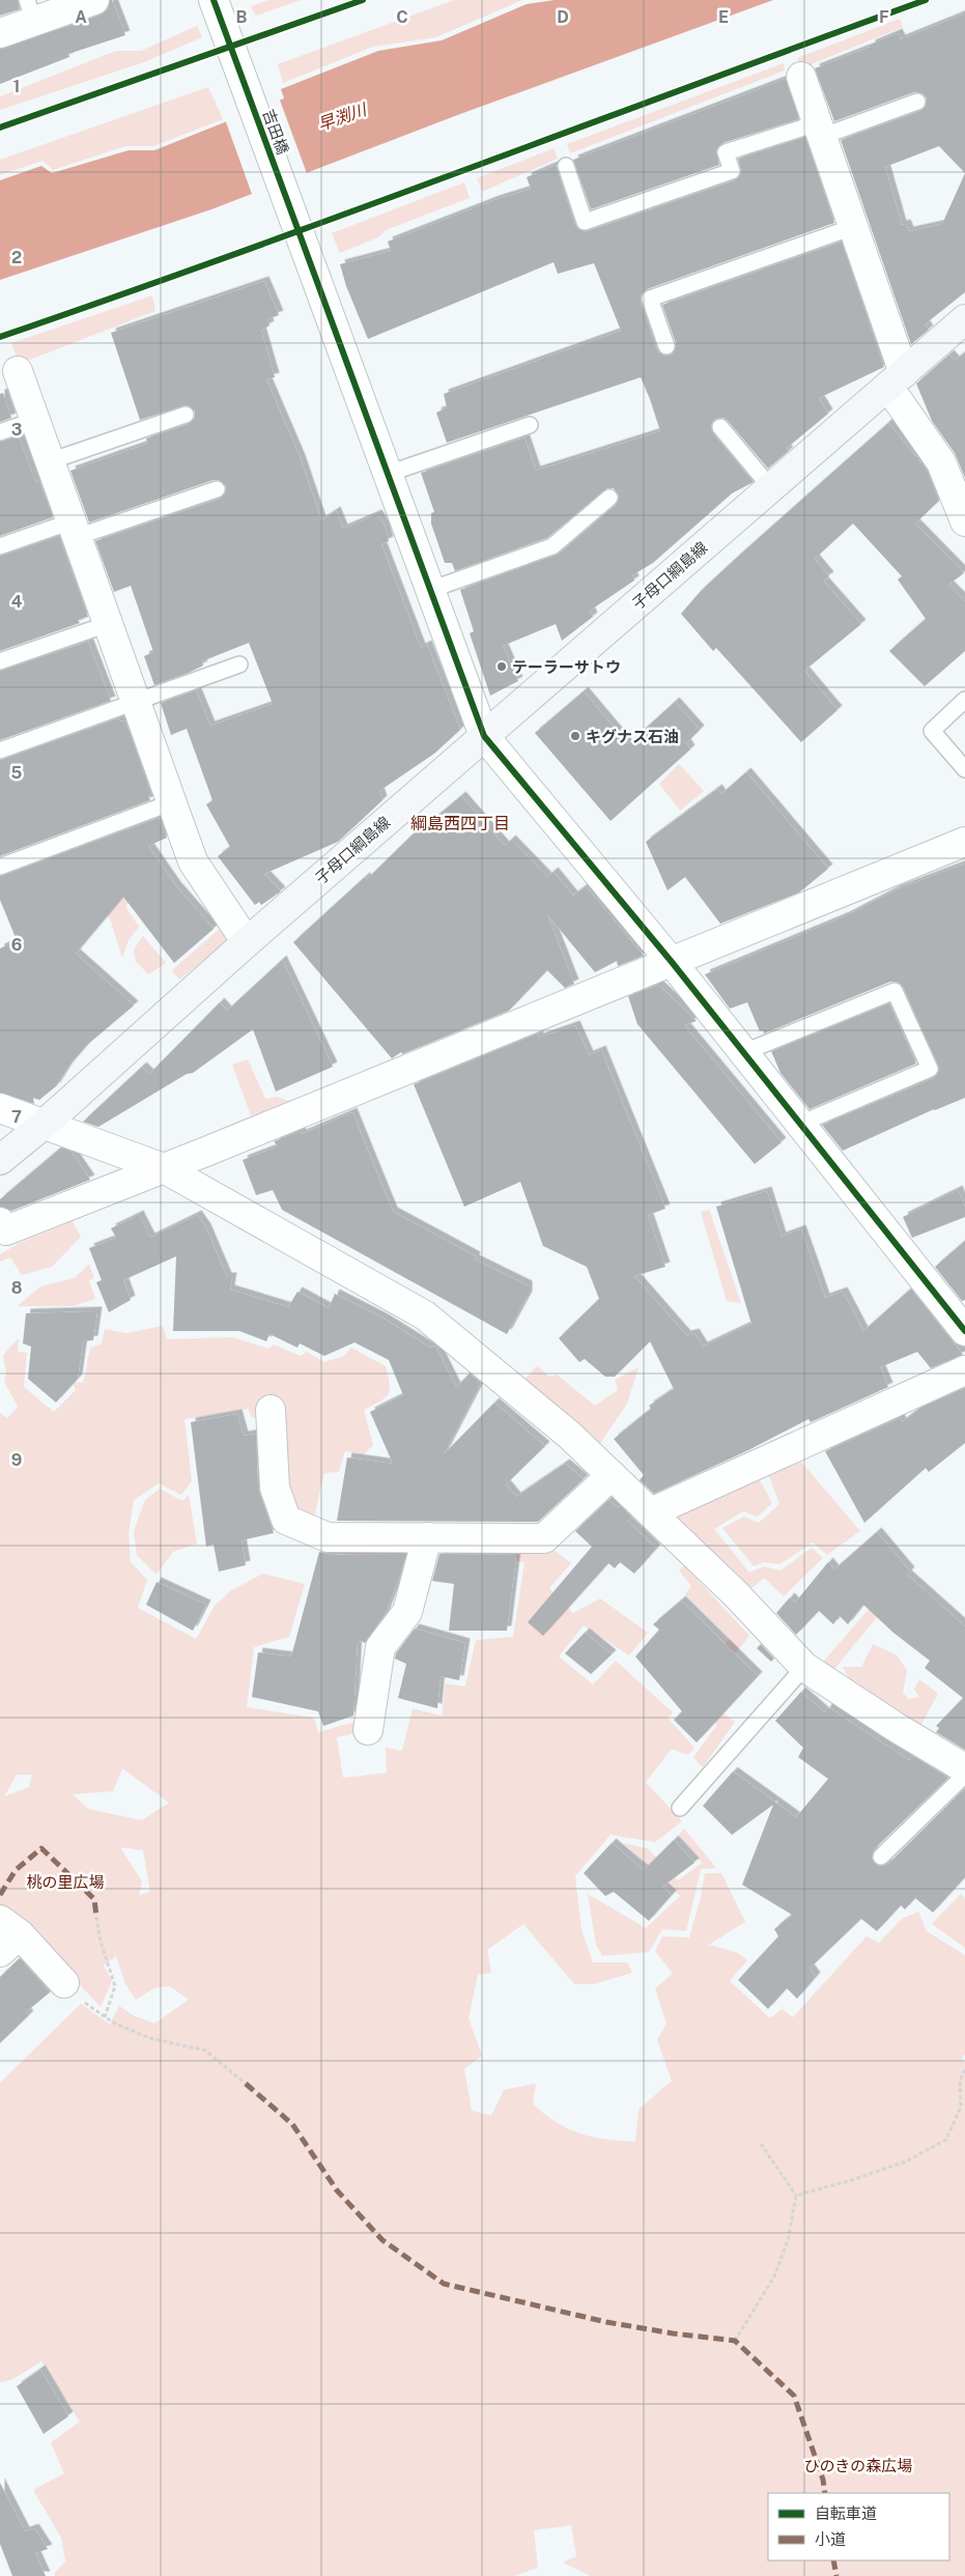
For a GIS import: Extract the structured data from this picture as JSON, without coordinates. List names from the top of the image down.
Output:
{
  "streets": {
    "main road": ["子母口綱島線"],
    "street": ["吉田橋"]
  },
  "crossings": [
    ["吉田橋", "子母口綱島線"]
  ],
  "districts": ["綱島西四丁目"],
  "water": ["早渕川"],
  "parks": ["桃の里広場", "ひのきの森広場"],
  "places": ["テーラーサトウ", "キグナス石油"],
  "legend": ["自転車道", "小道"],
  "grid": {
    "columns": [
      "A",
      "B",
      "C",
      "D",
      "E",
      "F"
    ],
    "rows": [
      "1",
      "2",
      "3",
      "4",
      "5",
      "6",
      "7",
      "8",
      "9"
    ]
  }
}
